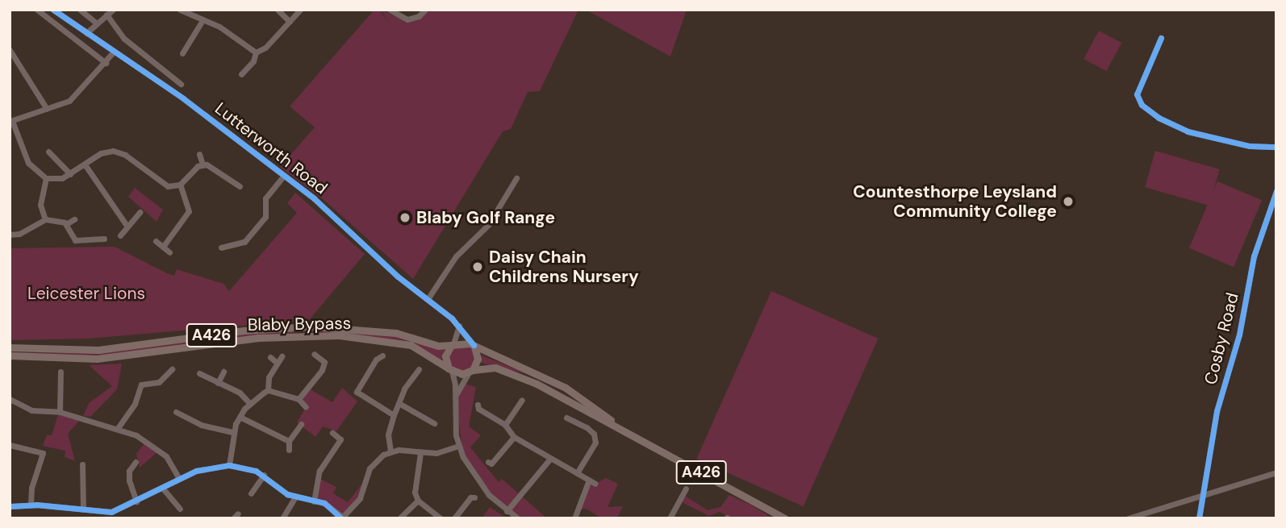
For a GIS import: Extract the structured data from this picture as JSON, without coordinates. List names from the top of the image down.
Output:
{
  "streets": {
    "main road": ["Blaby Bypass", "A426"],
    "street": ["Lutterworth Road", "Cosby Road"]
  },
  "crossings": [
    ["Lutterworth Road", "Blaby Bypass"],
    ["Lutterworth Road", "A426"],
    ["Blaby Bypass", "A426"]
  ],
  "parks": ["Leicester Lions"],
  "places": ["Countesthorpe Leysland Community College", "Blaby Golf Range", "Daisy Chain Childrens Nursery"]
}
